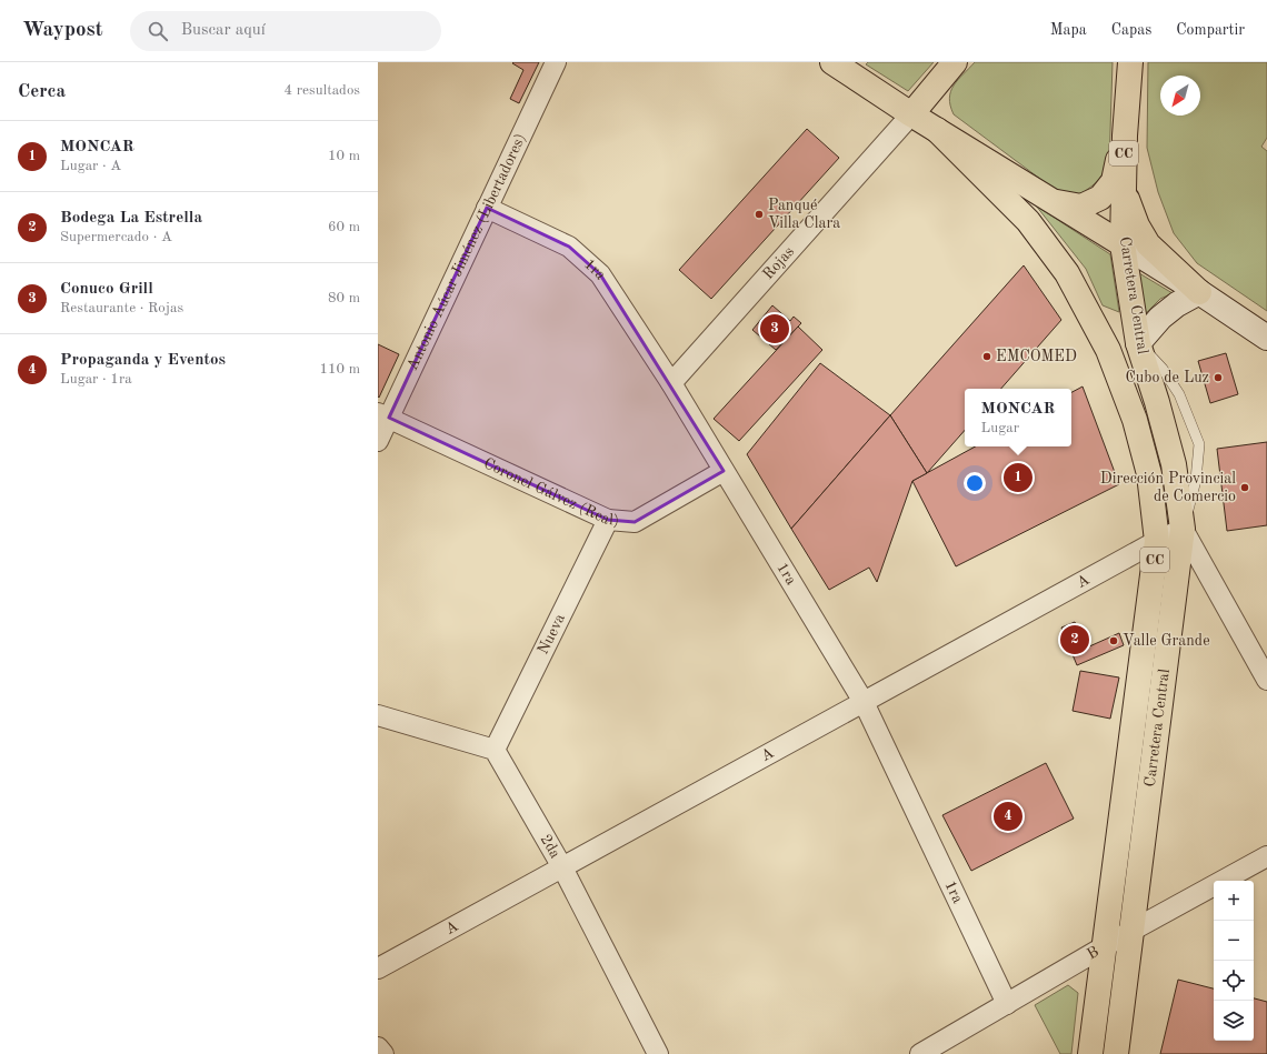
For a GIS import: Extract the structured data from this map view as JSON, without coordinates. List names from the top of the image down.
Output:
{
  "streets": {
    "main road": ["CC", "Rojas", "Carretera Central"],
    "street": [
      "Antonio Aúcar Jiménez (Libertadores)",
      "1ra",
      "Coronel Gálvez (Real)",
      "A",
      "Nueva",
      "2da",
      "B"
    ]
  },
  "crossings": [
    ["CC", "Rojas"],
    ["CC", "Carretera Central"],
    ["Antonio Aúcar Jiménez (Libertadores)", "1ra"],
    ["Antonio Aúcar Jiménez (Libertadores)", "Coronel Gálvez (Real)"],
    ["Rojas", "1ra"],
    ["1ra", "Coronel Gálvez (Real)"],
    ["1ra", "A"],
    ["1ra", "B"],
    ["Carretera Central", "A"],
    ["Carretera Central", "B"],
    ["Coronel Gálvez (Real)", "Nueva"],
    ["A", "2da"],
    ["Nueva", "2da"]
  ],
  "places": [
    "Panqué Villa Clara",
    "EMCOMED",
    "Cubo de Luz",
    "Dirección Provincial de Comercio",
    "Valle Grande"
  ],
  "north": "bottom left",
  "page": {
    "header": "Waypost",
    "search": "Buscar aquí",
    "nav": ["Mapa", "Capas", "Compartir"],
    "heading": ["Cerca", "4 resultados"],
    "list": [
      {
        "mark": "1",
        "name": "MONCAR",
        "note": "Lugar · A",
        "value": "10 m"
      },
      {
        "mark": "2",
        "name": "Bodega La Estrella",
        "note": "Supermercado · A",
        "value": "60 m"
      },
      {
        "mark": "3",
        "name": "Conuco Grill",
        "note": "Restaurante · Rojas",
        "value": "80 m"
      },
      {
        "mark": "4",
        "name": "Propaganda y Eventos",
        "note": "Lugar · 1ra",
        "value": "110 m"
      }
    ],
    "pins": [
      "3",
      "1",
      "2",
      "4"
    ],
    "popup": ["MONCAR", "Lugar"],
    "map_buttons": ["+", "−"]
  }
}
